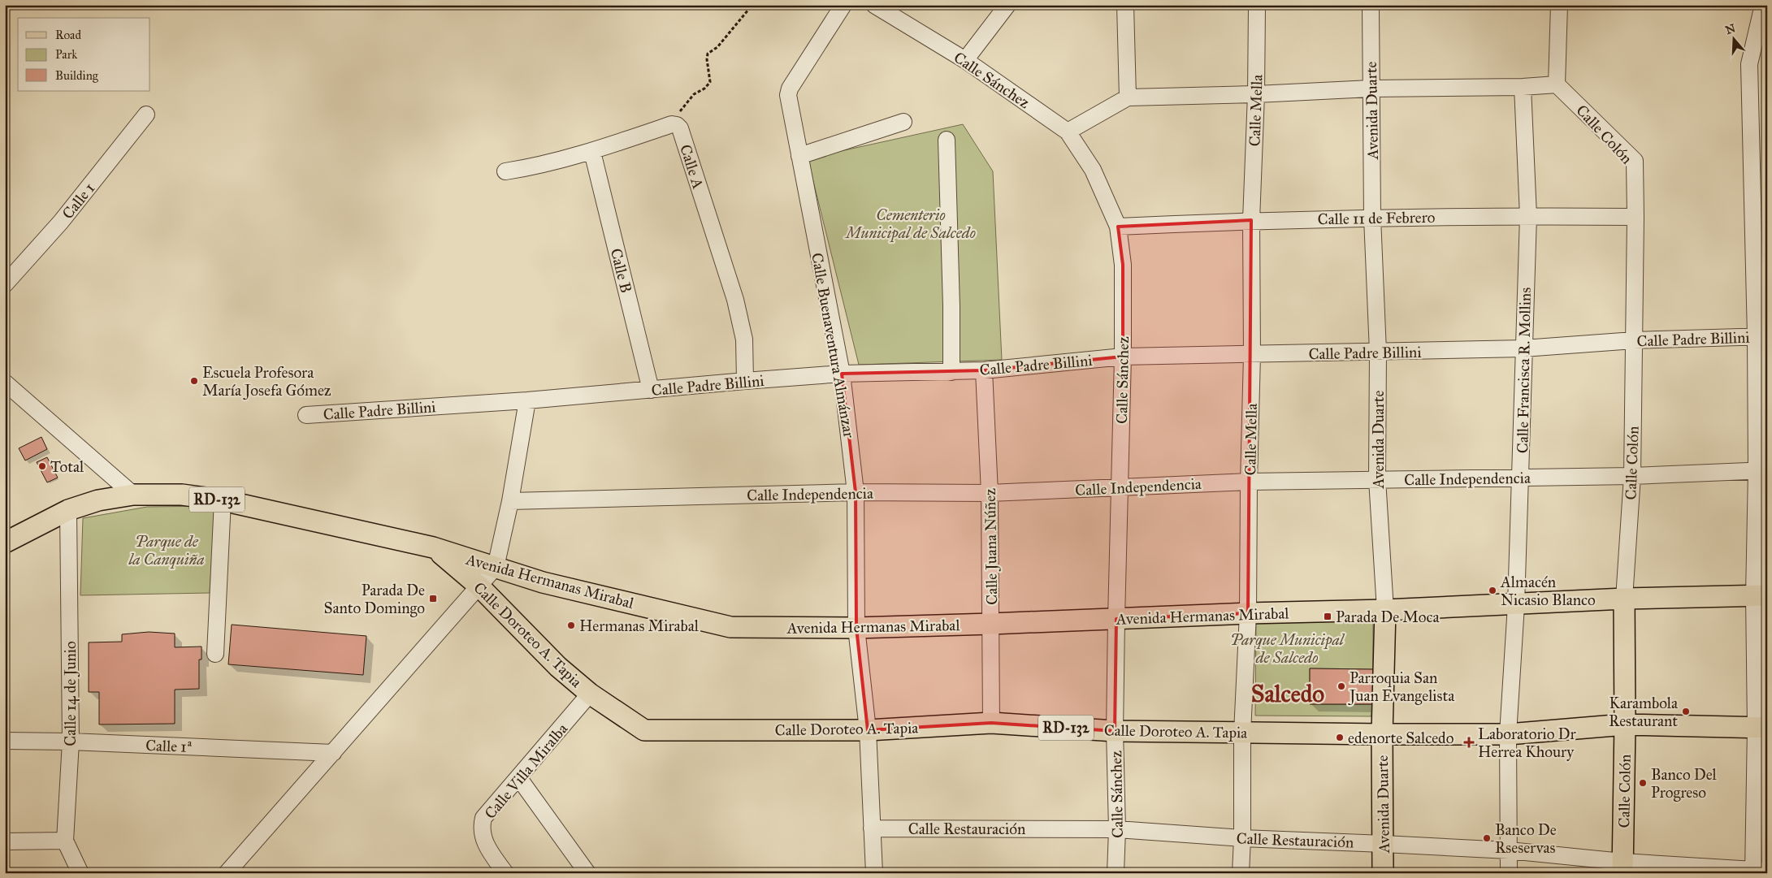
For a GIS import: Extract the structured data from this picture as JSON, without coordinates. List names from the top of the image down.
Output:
{
  "streets": {
    "main road": [
      "Avenida Duarte",
      "Calle Colón",
      "RD-132",
      "Avenida Hermanas Mirabal",
      "Calle Doroteo A. Tapia"
    ],
    "street": [
      "Calle Sánchez",
      "Calle Mella",
      "Calle A",
      "Calle 1",
      "Calle 11 de Febrero",
      "Calle B",
      "Calle Padre Billini",
      "Calle Buenaventura Almánzar",
      "Calle Francisca R. Mollins",
      "Calle Independencia",
      "Calle Juana Núñez",
      "Calle 14 de Junio",
      "Calle 1ª",
      "Calle Villa Miralba",
      "Calle Restauración"
    ]
  },
  "crossings": [
    ["Calle Sánchez", "Calle 11 de Febrero"],
    ["Calle Sánchez", "Calle Padre Billini"],
    ["Calle Sánchez", "Calle Independencia"],
    ["Calle Sánchez", "Avenida Hermanas Mirabal"],
    ["Calle Sánchez", "Calle Doroteo A. Tapia"],
    ["Calle Sánchez", "Calle Restauración"],
    ["Calle Mella", "Calle 11 de Febrero"],
    ["Calle Mella", "Calle Padre Billini"],
    ["Calle Mella", "Calle Independencia"],
    ["Calle Mella", "Avenida Hermanas Mirabal"],
    ["Calle Mella", "Calle Doroteo A. Tapia"],
    ["Calle Mella", "Calle Restauración"],
    ["Avenida Duarte", "Calle 11 de Febrero"],
    ["Avenida Duarte", "Calle Padre Billini"],
    ["Avenida Duarte", "Calle Independencia"],
    ["Avenida Duarte", "Avenida Hermanas Mirabal"],
    ["Avenida Duarte", "Calle Doroteo A. Tapia"],
    ["Avenida Duarte", "Calle Restauración"],
    ["Calle Colón", "Calle 11 de Febrero"],
    ["Calle Colón", "Calle Padre Billini"],
    ["Calle Colón", "Calle Independencia"],
    ["Calle Colón", "Avenida Hermanas Mirabal"],
    ["Calle Colón", "Calle Doroteo A. Tapia"],
    ["Calle Colón", "Calle Restauración"],
    ["Calle A", "Calle B"],
    ["Calle A", "Calle Padre Billini"],
    ["Calle 11 de Febrero", "Calle Francisca R. Mollins"],
    ["Calle B", "Calle Padre Billini"],
    ["Calle Padre Billini", "Calle Buenaventura Almánzar"],
    ["Calle Padre Billini", "Calle Francisca R. Mollins"],
    ["Calle Padre Billini", "Calle Juana Núñez"],
    ["Calle Buenaventura Almánzar", "Calle Independencia"],
    ["Calle Buenaventura Almánzar", "Avenida Hermanas Mirabal"],
    ["Calle Buenaventura Almánzar", "Calle Doroteo A. Tapia"],
    ["Calle Buenaventura Almánzar", "Calle Restauración"],
    ["Calle Francisca R. Mollins", "Calle Independencia"],
    ["Calle Francisca R. Mollins", "Avenida Hermanas Mirabal"],
    ["Calle Francisca R. Mollins", "Calle Doroteo A. Tapia"],
    ["Calle Francisca R. Mollins", "Calle Restauración"],
    ["Calle Independencia", "Calle Juana Núñez"],
    ["Calle Juana Núñez", "Avenida Hermanas Mirabal"],
    ["Calle Juana Núñez", "Calle Doroteo A. Tapia"],
    ["Avenida Hermanas Mirabal", "Calle Doroteo A. Tapia"],
    ["Avenida Hermanas Mirabal", "Calle 14 de Junio"],
    ["Calle Doroteo A. Tapia", "Calle Villa Miralba"],
    ["Calle 14 de Junio", "Calle 1ª"]
  ],
  "districts": ["Salcedo"],
  "parks": ["Cementerio Municipal de Salcedo", "Parque de la Canquiña", "Parque Municipal de Salcedo"],
  "places": {
    "other": [
      "Escuela Profesora María Josefa Gómez",
      "Total",
      "Almacén Nicasio Blanco",
      "Hermanas Mirabal",
      "Parroquia San Juan Evangelista",
      "Karambola Restaurant",
      "edenorte Salcedo",
      "Banco Del Progreso",
      "Banco De Rseservas"
    ],
    "transit": ["Parada De Santo Domingo", "Parada De Moca"],
    "health": ["Laboratorio Dr Herrea Khoury"]
  },
  "legend": ["Road", "Park", "Building"],
  "north": "top"
}
